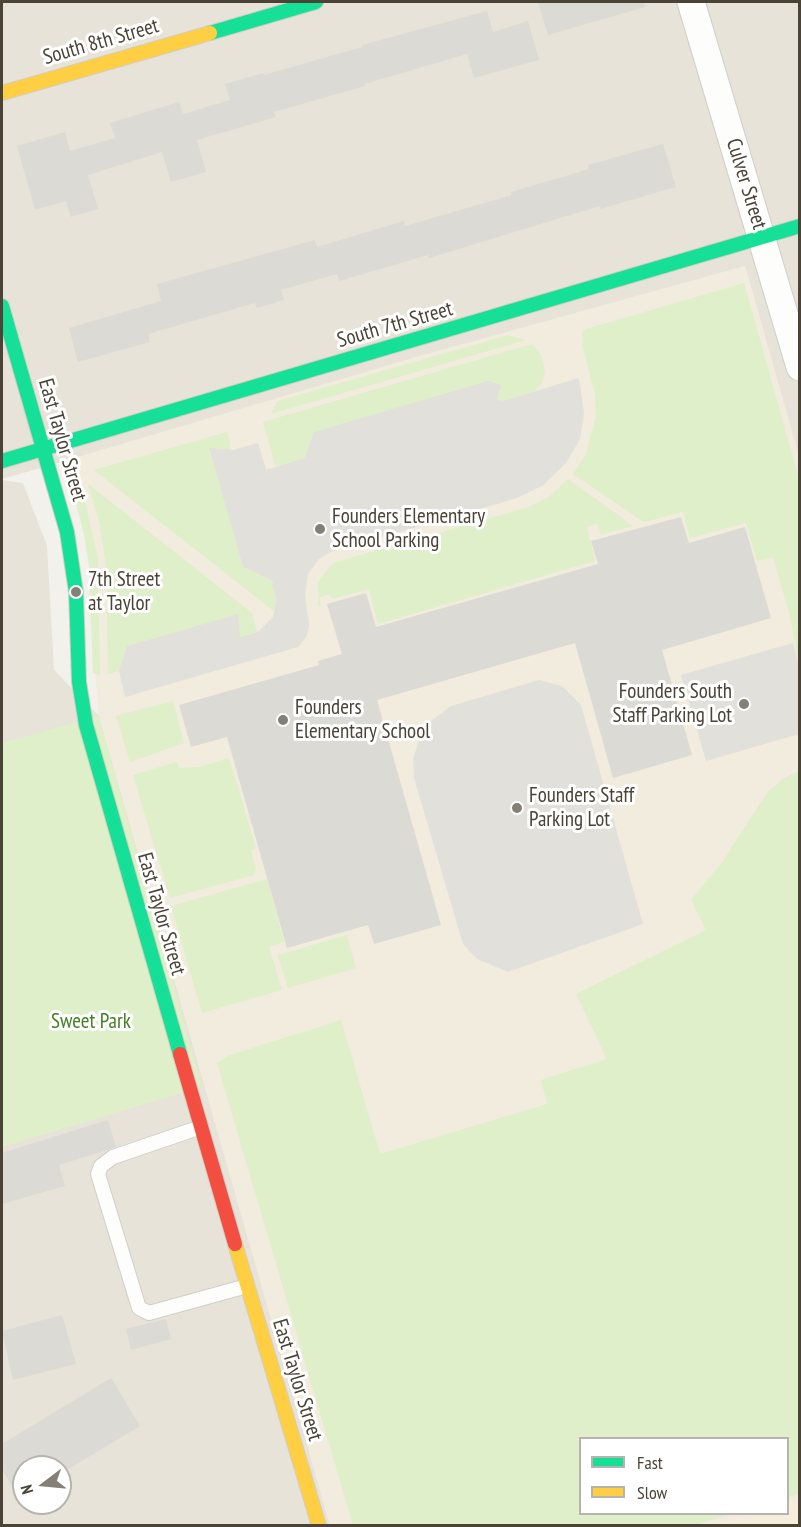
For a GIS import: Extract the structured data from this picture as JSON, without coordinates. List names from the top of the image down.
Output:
{
  "streets": {
    "street": [
      "South 8th Street",
      "Culver Street",
      "South 7th Street",
      "East Taylor Street"
    ]
  },
  "crossings": [
    ["Culver Street", "South 7th Street"],
    ["South 7th Street", "East Taylor Street"]
  ],
  "parks": ["Sweet Park"],
  "places": [
    "Founders Elementary School Parking",
    "7th Street at Taylor",
    "Founders South Staff Parking Lot",
    "Founders Elementary School",
    "Founders Staff Parking Lot"
  ],
  "legend": ["Fast", "Slow"],
  "north": "left"
}
